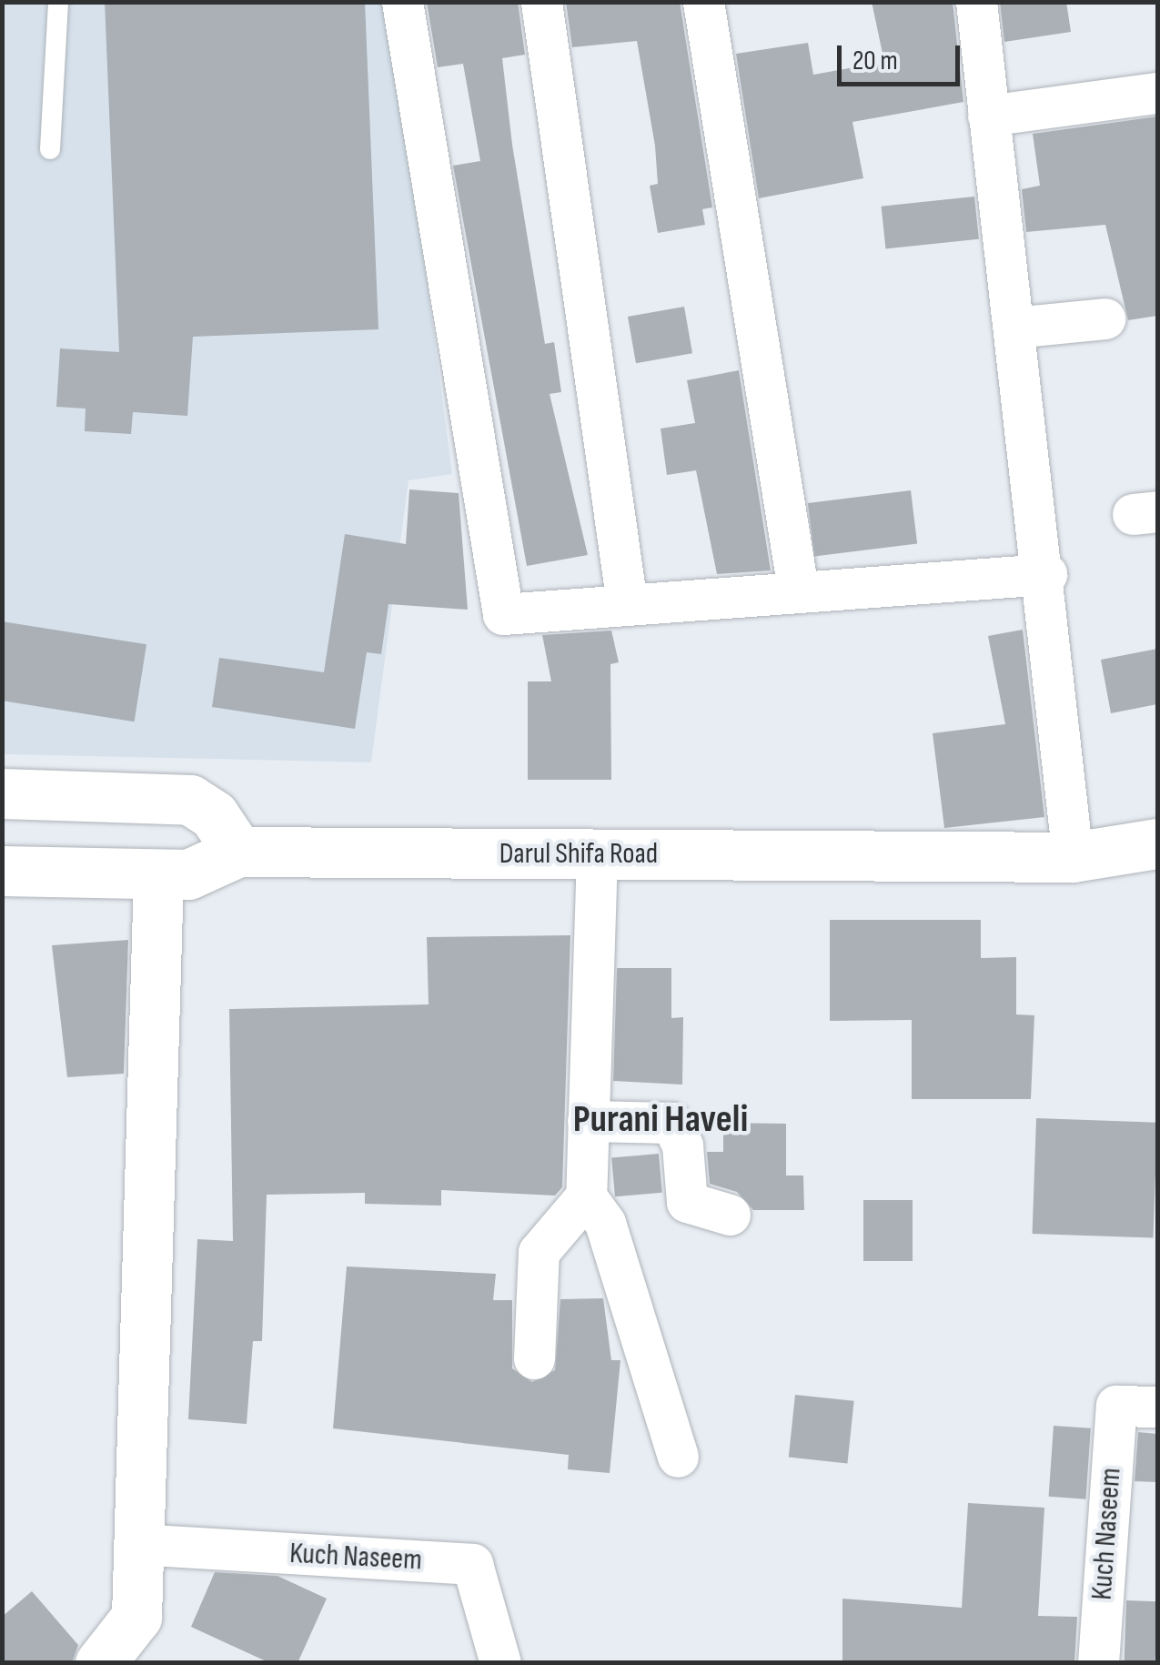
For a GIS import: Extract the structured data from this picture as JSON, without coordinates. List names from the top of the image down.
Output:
{
  "streets": {
    "main road": ["Darul Shifa Road"],
    "street": ["Kuch Naseem"]
  },
  "districts": ["Purani Haveli"],
  "scale_bar": "20 m"
}
